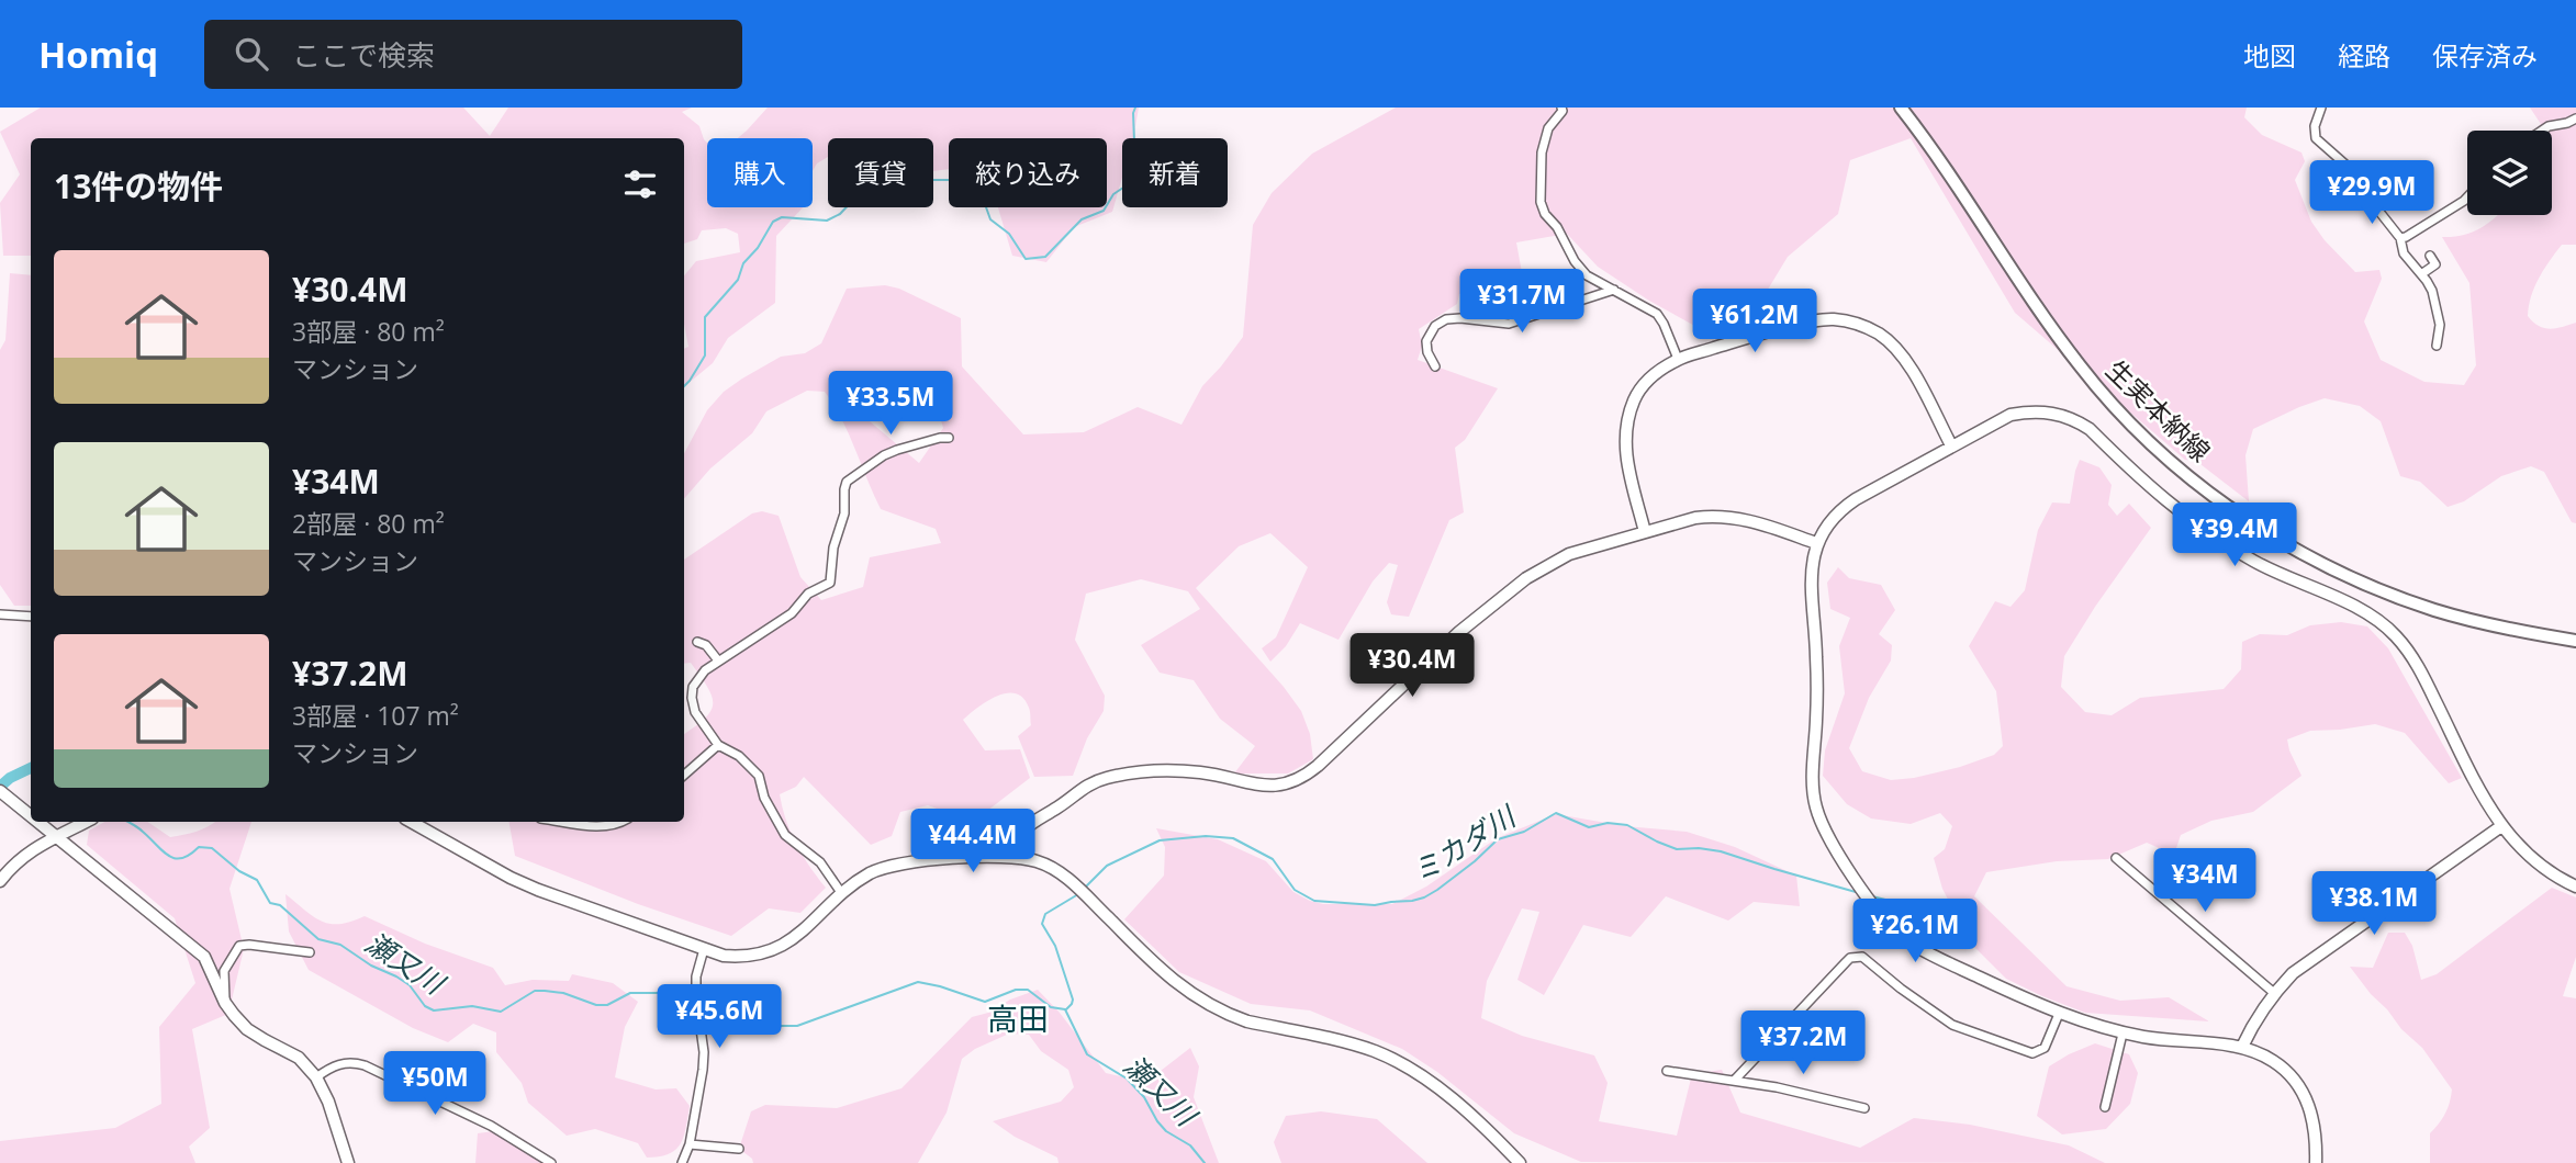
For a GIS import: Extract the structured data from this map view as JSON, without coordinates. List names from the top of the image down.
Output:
{
  "streets": {
    "main road": ["生実本納線"]
  },
  "districts": ["高田"],
  "water": ["ミカダ川", "瀬又川"],
  "page": {
    "header": "Homiq",
    "search": "ここで検索",
    "nav": ["地図", "経路", "保存済み"],
    "chip": [
      "購入",
      "賃貸",
      "絞り込み",
      "新着"
    ],
    "heading": "13件の物件",
    "price": [
      "¥29.9M",
      "¥31.7M",
      "¥61.2M",
      "¥33.5M",
      "¥39.4M",
      "¥30.4M",
      "¥44.4M",
      "¥34M",
      "¥38.1M",
      "¥26.1M",
      "¥45.6M",
      "¥37.2M",
      "¥50M"
    ],
    "list": [
      {
        "name": "¥30.4M",
        "note": "3部屋 · 80 m² · マンション"
      },
      {
        "name": "¥34M",
        "note": "2部屋 · 80 m² · マンション"
      },
      {
        "name": "¥37.2M",
        "note": "3部屋 · 107 m² · マンション"
      }
    ]
  }
}
